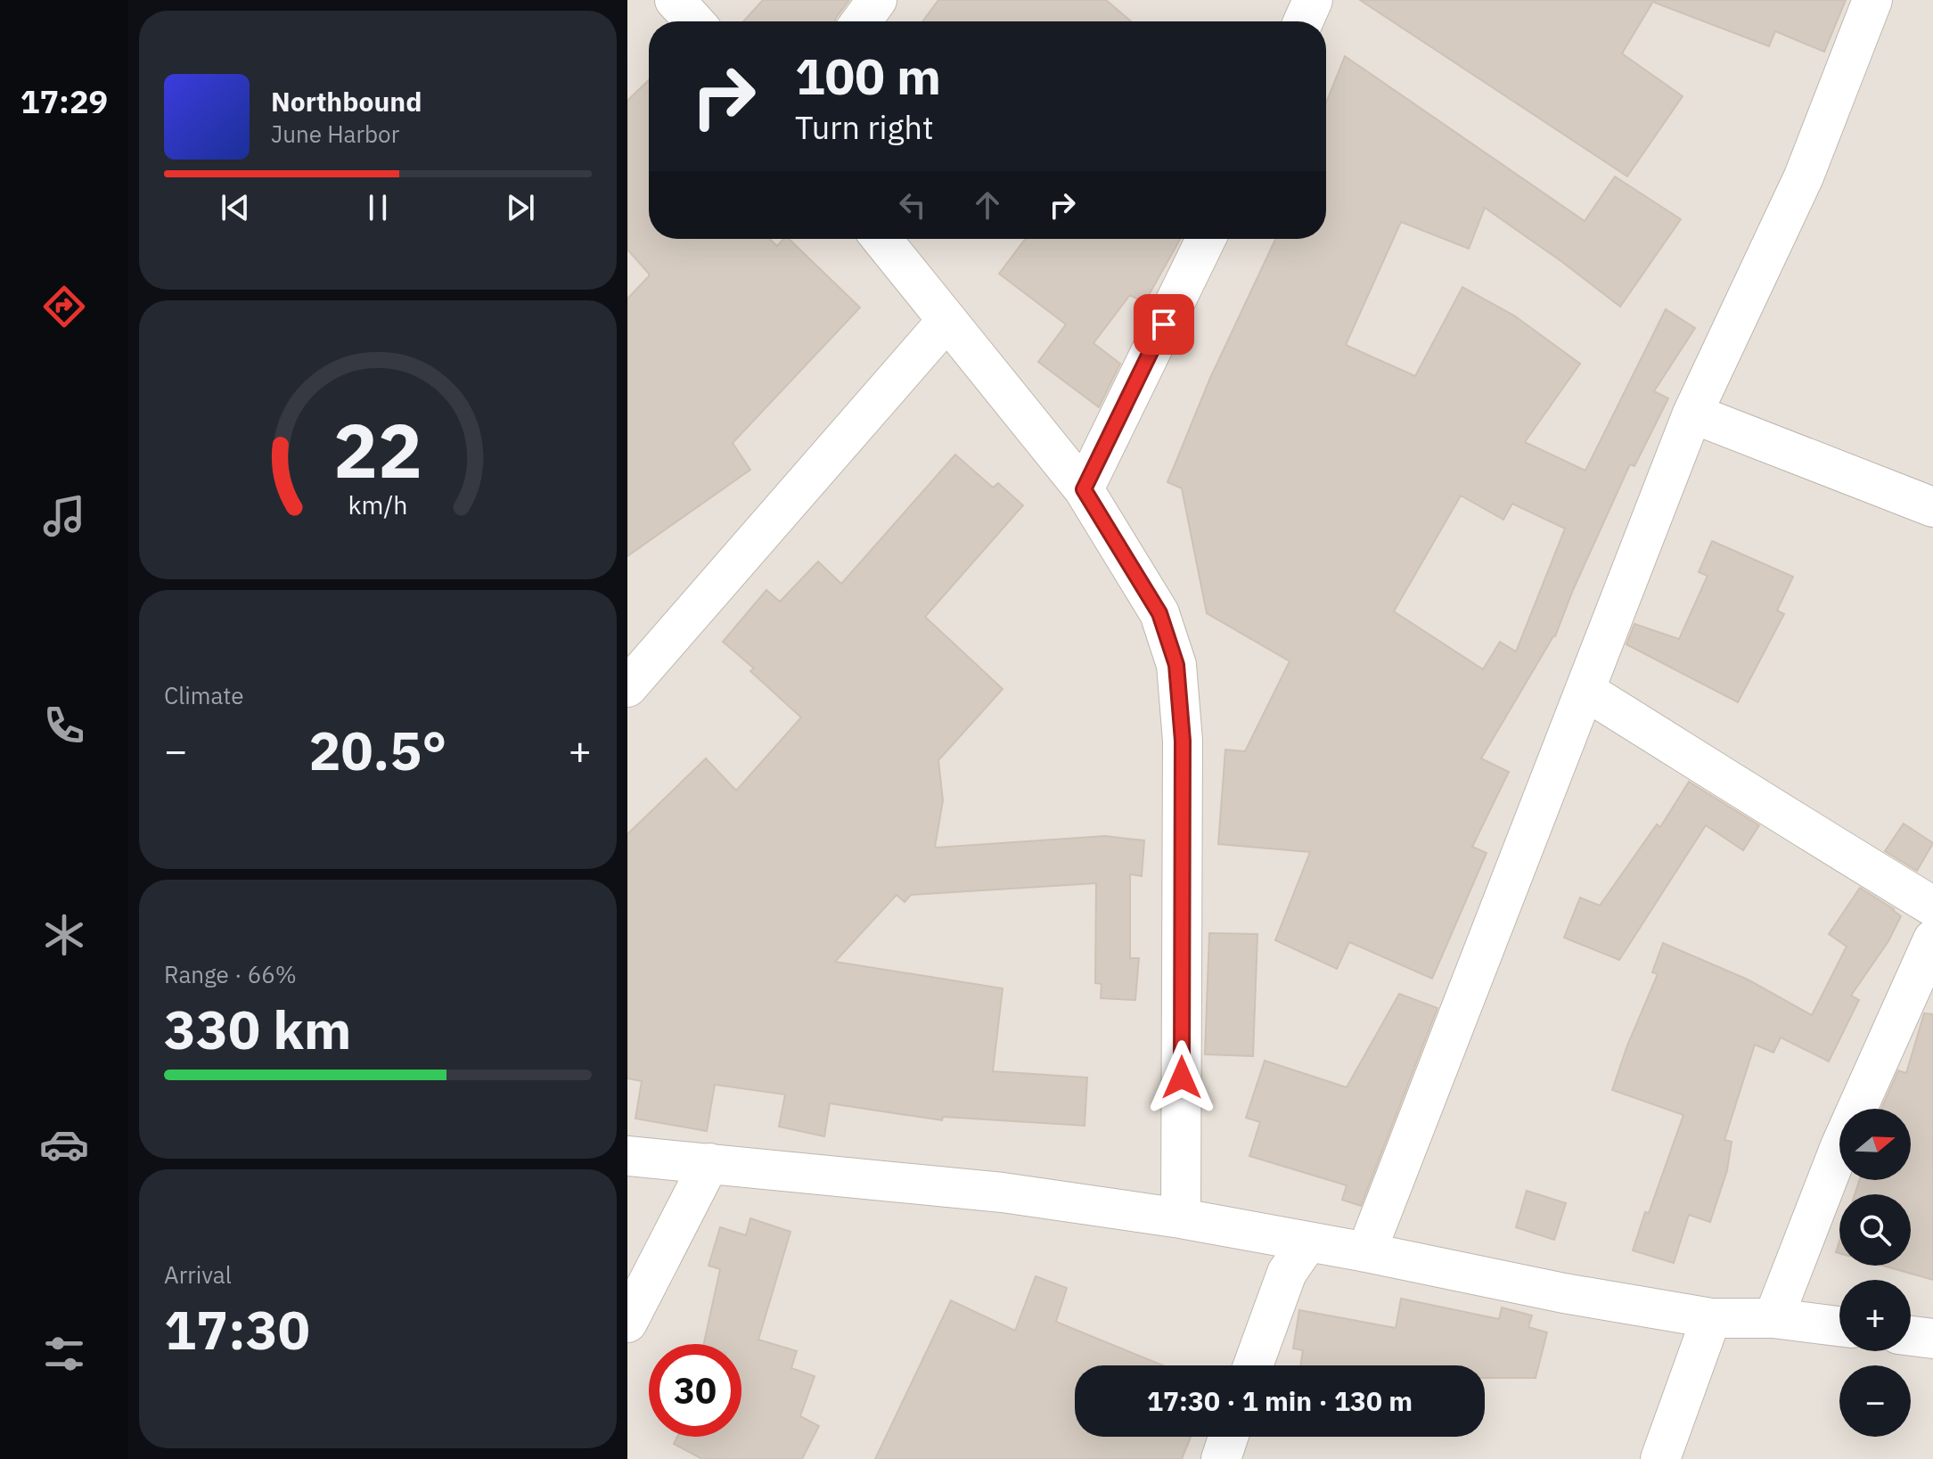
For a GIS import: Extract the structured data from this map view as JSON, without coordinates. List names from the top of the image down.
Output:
{
  "north": "right",
  "page": {
    "tabs": "17:29",
    "turn": ["100 m", "Turn right"],
    "song": ["Northbound", "June Harbor"],
    "tile": [
      "Climate",
      ["Range · 66%", "330 km"],
      ["Arrival", "17:30"]
    ],
    "heat": ["−", "20.5°", "+"],
    "map_buttons": ["+", "−"],
    "limit": "30",
    "trip": "17:30 · 1 min · 130 m",
    "gauge": ["22", "km/h"]
  }
}
